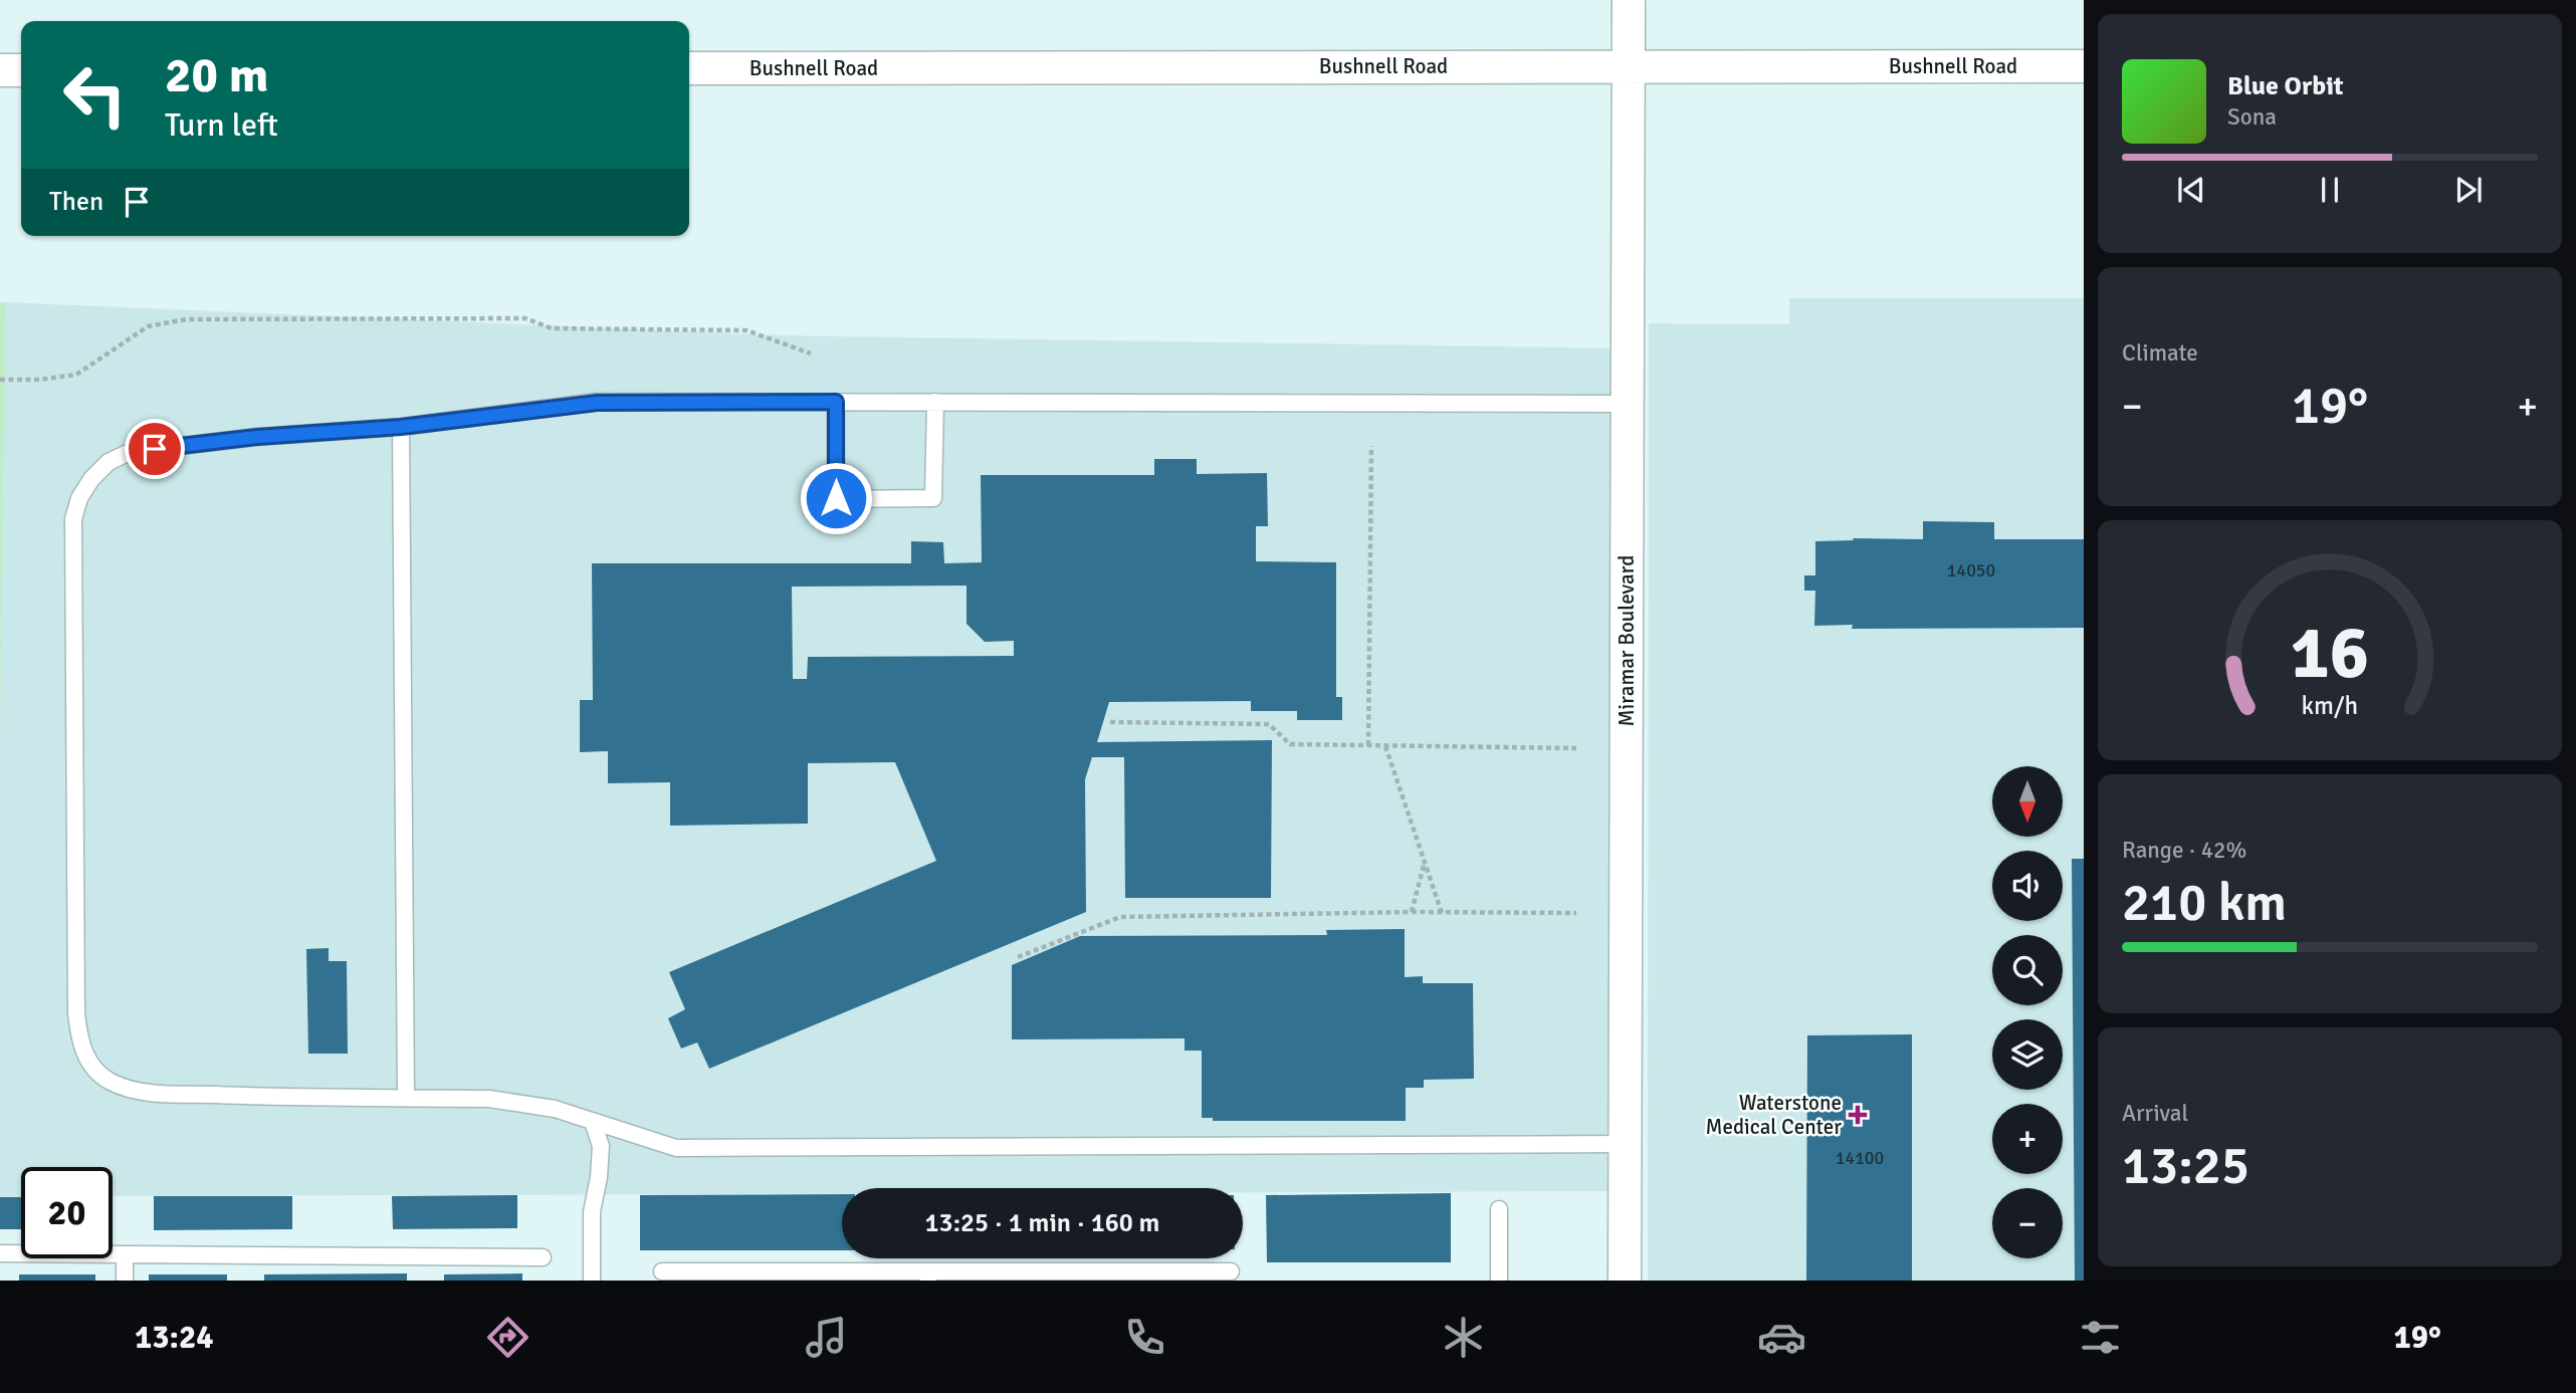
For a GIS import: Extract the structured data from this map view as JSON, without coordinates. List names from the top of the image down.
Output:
{
  "streets": {
    "street": ["Bushnell Road", "Miramar Boulevard"]
  },
  "crossings": [
    ["Bushnell Road", "Miramar Boulevard"]
  ],
  "places": {
    "health": ["Waterstone Medical Center"]
  },
  "house_numbers": ["14050", "14100"],
  "north": "bottom",
  "page": {
    "turn": ["20 m", "Turn left"],
    "song": ["Blue Orbit", "Sona"],
    "then": "Then",
    "tile": [
      "Climate",
      ["Range · 42%", "210 km"],
      ["Arrival", "13:25"]
    ],
    "heat": ["−", "19°", "+"],
    "map_buttons": ["+", "−"],
    "limit": "20",
    "trip": "13:25 · 1 min · 160 m",
    "tabs": ["13:24", "19°"],
    "gauge": ["16", "km/h"]
  }
}
